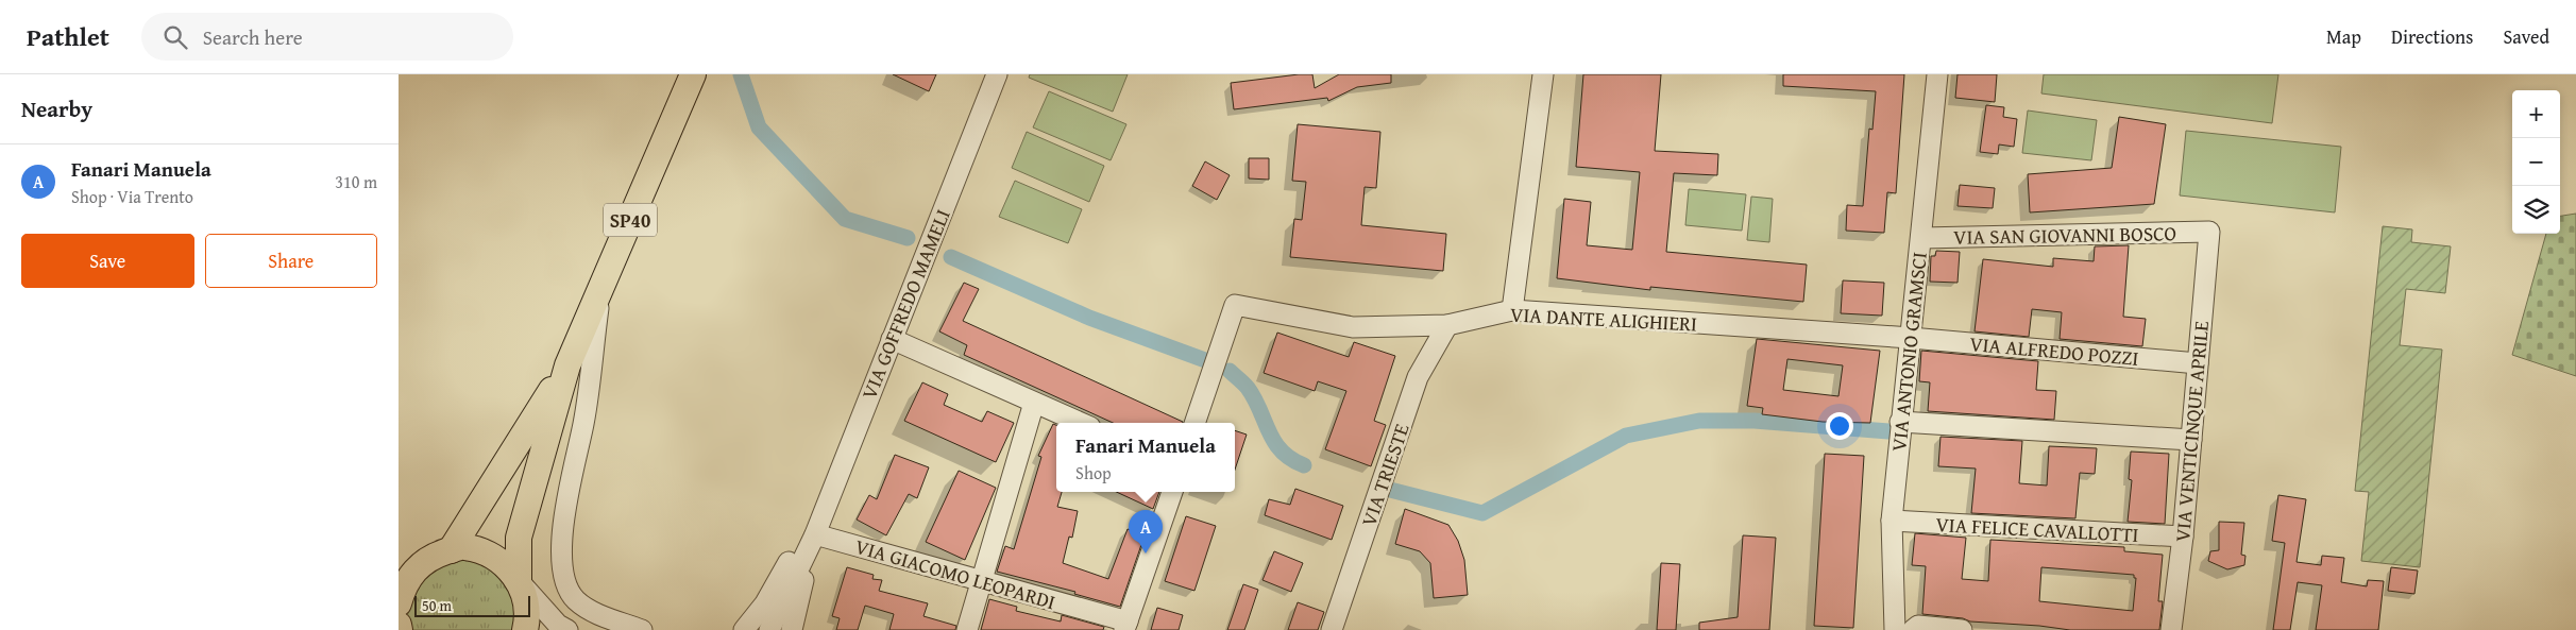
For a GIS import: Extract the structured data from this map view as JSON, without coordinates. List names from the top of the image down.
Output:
{
  "streets": {
    "main road": ["SP40"],
    "street": [
      "VIA SAN GIOVANNI BOSCO",
      "VIA GOFFREDO MAMELI",
      "VIA DANTE ALIGHIERI",
      "VIA ALFREDO POZZI",
      "VIA ANTONIO GRAMSCI",
      "VIA VENTICINQUE APRILE",
      "VIA TRIESTE",
      "VIA FELICE CAVALLOTTI",
      "VIA GIACOMO LEOPARDI"
    ]
  },
  "crossings": [
    ["VIA SAN GIOVANNI BOSCO", "VIA ANTONIO GRAMSCI"],
    ["VIA SAN GIOVANNI BOSCO", "VIA VENTICINQUE APRILE"],
    ["VIA GOFFREDO MAMELI", "VIA GIACOMO LEOPARDI"],
    ["VIA DANTE ALIGHIERI", "VIA ALFREDO POZZI"],
    ["VIA DANTE ALIGHIERI", "VIA ANTONIO GRAMSCI"],
    ["VIA DANTE ALIGHIERI", "VIA TRIESTE"],
    ["VIA ALFREDO POZZI", "VIA ANTONIO GRAMSCI"],
    ["VIA ALFREDO POZZI", "VIA VENTICINQUE APRILE"],
    ["VIA ANTONIO GRAMSCI", "VIA FELICE CAVALLOTTI"],
    ["VIA VENTICINQUE APRILE", "VIA FELICE CAVALLOTTI"]
  ],
  "scale_bar": "50 m",
  "page": {
    "header": "Pathlet",
    "search": "Search here",
    "nav": ["Map", "Directions", "Saved"],
    "heading": "Nearby",
    "map_buttons": ["+", "−"],
    "list": [
      {
        "mark": "A",
        "name": "Fanari Manuela",
        "note": "Shop · Via Trento",
        "value": "310 m"
      }
    ],
    "buttons": ["Save", "Share"],
    "popup": ["Fanari Manuela", "Shop"],
    "pins": "A",
    "scale": "50 m"
  }
}
